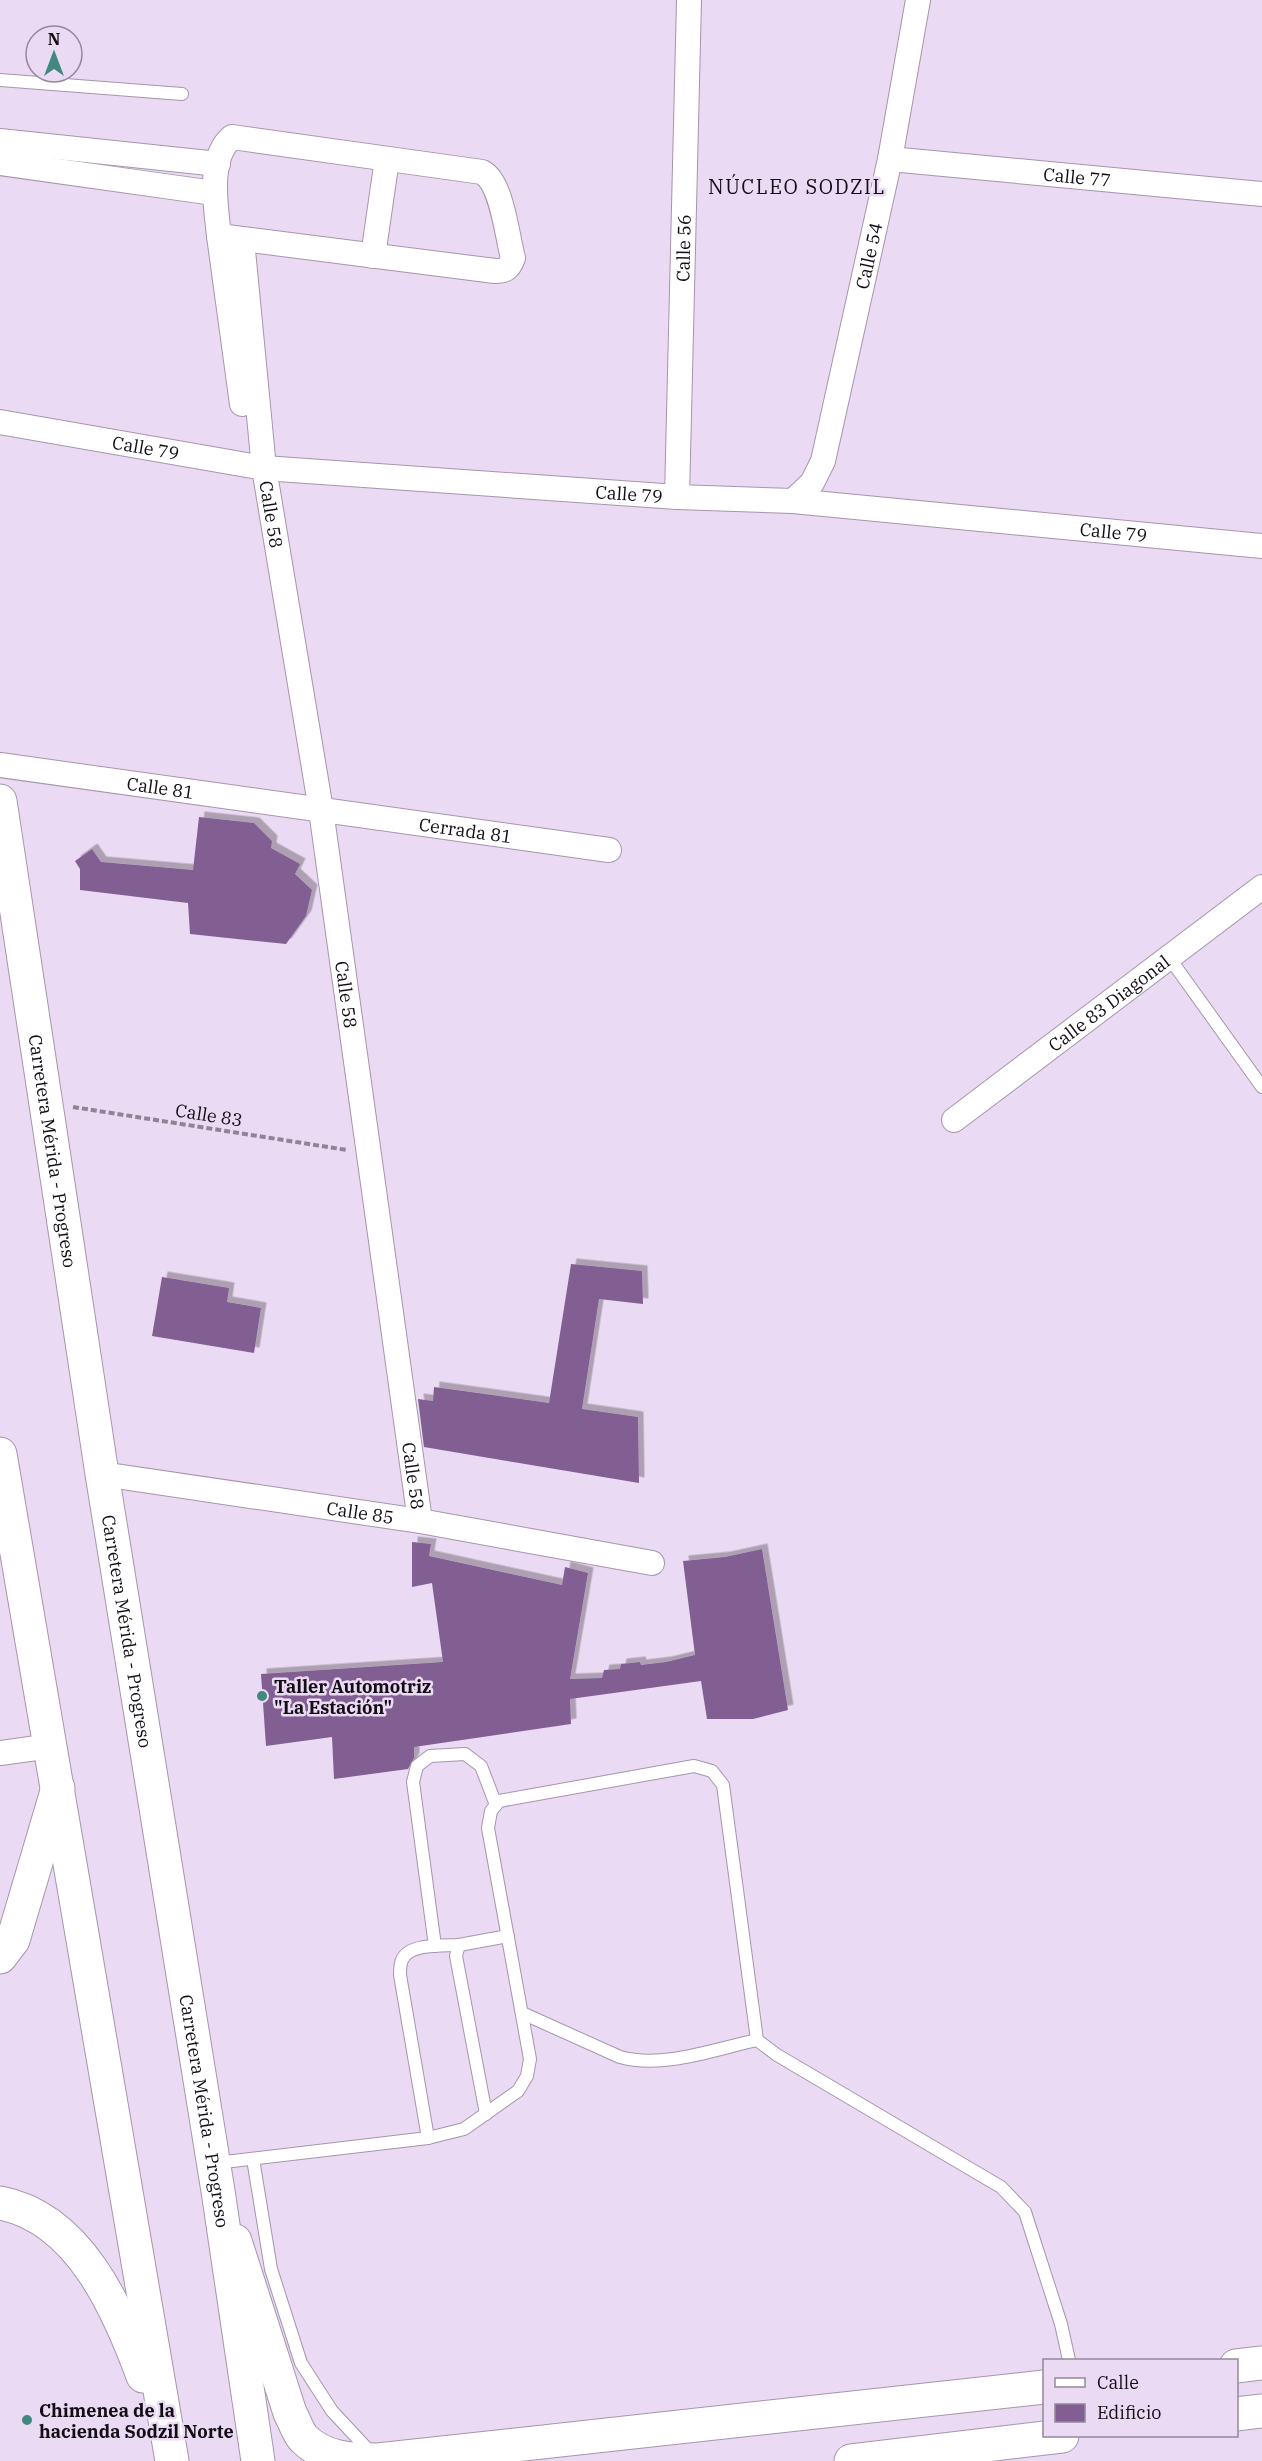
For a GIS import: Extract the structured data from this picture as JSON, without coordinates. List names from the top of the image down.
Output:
{
  "streets": {
    "main road": ["Carretera Mérida - Progreso"],
    "street": [
      "Calle 77",
      "Calle 56",
      "Calle 54",
      "Calle 79",
      "Calle 58",
      "Calle 81",
      "Cerrada 81",
      "Calle 83 Diagonal",
      "Calle 85"
    ],
    "path": ["Calle 83"]
  },
  "crossings": [
    ["Calle 77", "Calle 54"],
    ["Calle 56", "Calle 79"],
    ["Calle 54", "Calle 79"],
    ["Calle 79", "Calle 58"],
    ["Calle 58", "Calle 81"],
    ["Calle 58", "Cerrada 81"],
    ["Calle 58", "Calle 83"],
    ["Calle 58", "Calle 85"],
    ["Calle 81", "Cerrada 81"],
    ["Calle 83", "Carretera Mérida - Progreso"],
    ["Carretera Mérida - Progreso", "Calle 85"]
  ],
  "districts": ["NÚCLEO SODZIL"],
  "places": ["Taller Automotriz \"La Estación\"", "Chimenea de la hacienda Sodzil Norte"],
  "legend": ["Calle", "Edificio"],
  "north": "top"
}
